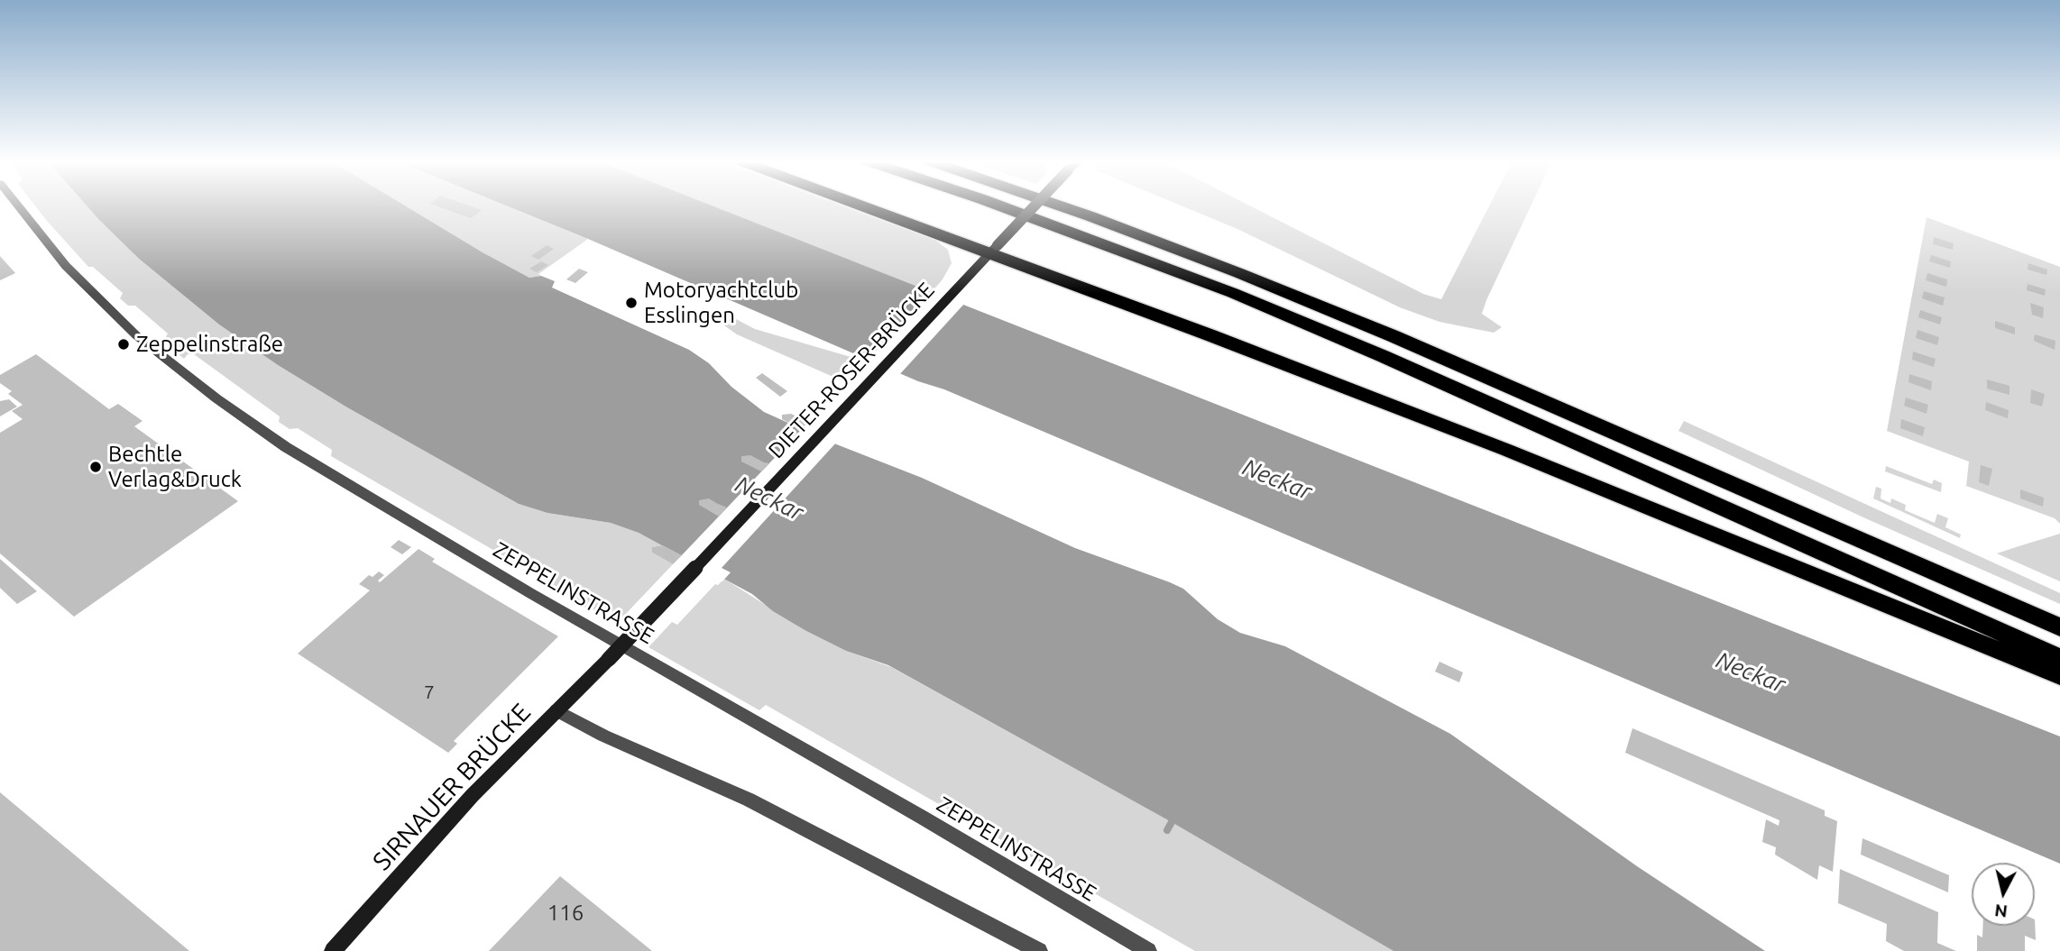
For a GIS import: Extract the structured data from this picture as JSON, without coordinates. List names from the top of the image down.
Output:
{
  "streets": {
    "main road": ["DIETER-ROSER-BRÜCKE", "SIRNAUER BRÜCKE"],
    "street": ["ZEPPELINSTRASSE"]
  },
  "crossings": [
    ["DIETER-ROSER-BRÜCKE", "SIRNAUER BRÜCKE"]
  ],
  "water": ["Neckar"],
  "places": ["Motoryachtclub Esslingen", "Zeppelinstraße", "Bechtle Verlag&Druck"],
  "house_numbers": ["7", "116"],
  "north": "bottom"
}
